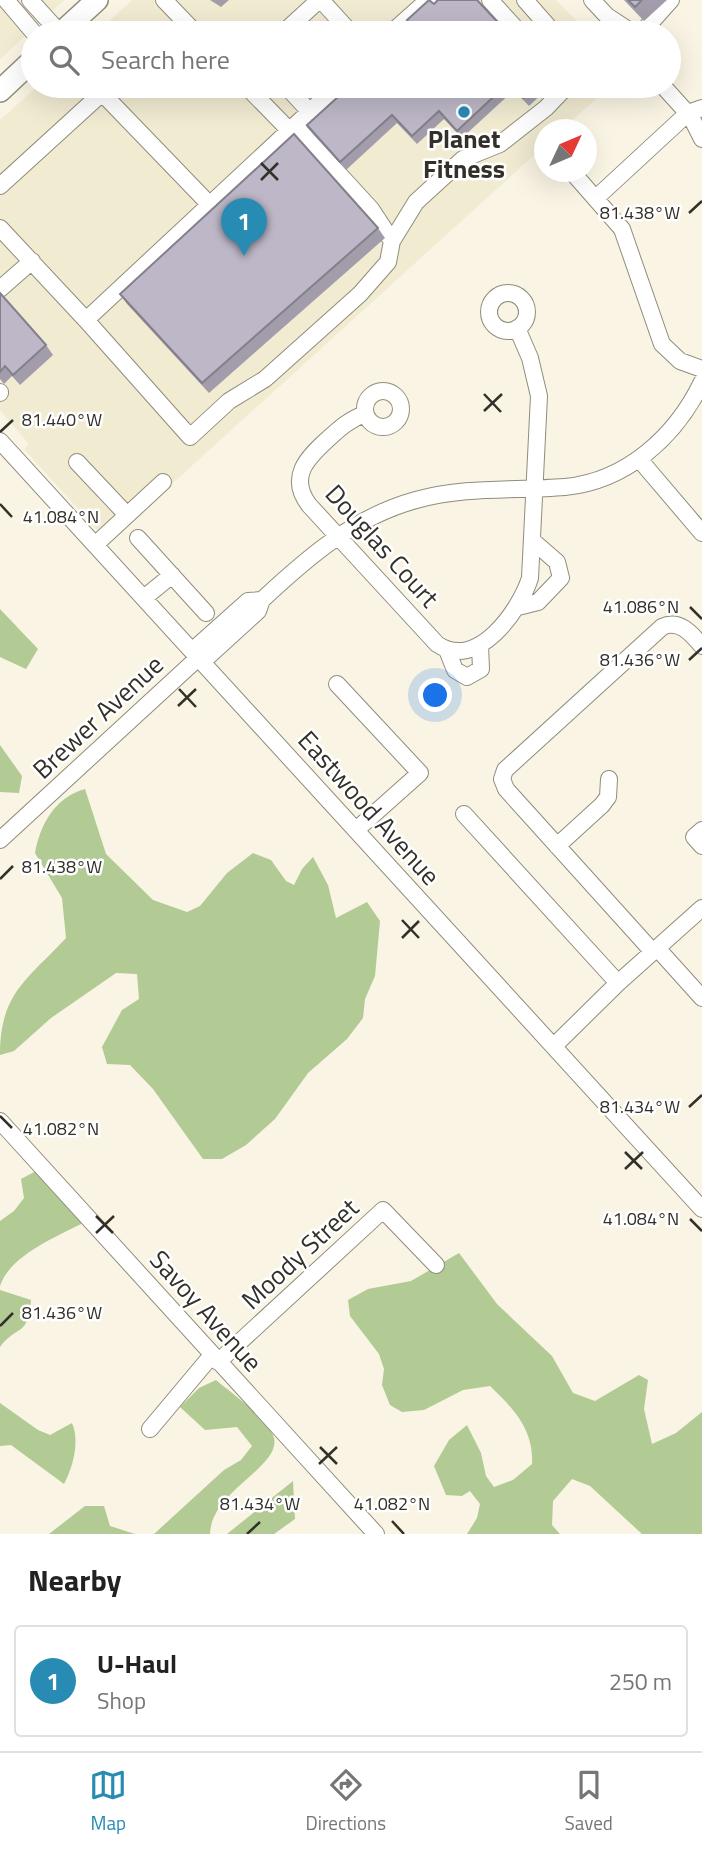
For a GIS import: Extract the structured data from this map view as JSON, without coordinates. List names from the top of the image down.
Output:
{
  "streets": {
    "street": [
      "Douglas Court",
      "Brewer Avenue",
      "Eastwood Avenue",
      "Moody Street",
      "Savoy Avenue"
    ]
  },
  "crossings": [
    ["Douglas Court", "Brewer Avenue"],
    ["Brewer Avenue", "Eastwood Avenue"],
    ["Moody Street", "Savoy Avenue"]
  ],
  "places": ["Planet Fitness"],
  "north": "top right",
  "page": {
    "search": "Search here",
    "pins": "1",
    "heading": "Nearby",
    "list": [
      {
        "mark": "1",
        "name": "U-Haul",
        "note": "Shop",
        "value": "250 m"
      }
    ],
    "nav": ["Map", "Directions", "Saved"]
  },
  "coordinates": [
    "81.438°W",
    "81.440°W",
    "41.084°N",
    "41.086°N",
    "81.436°W",
    "81.434°W",
    "41.082°N"
  ]
}
